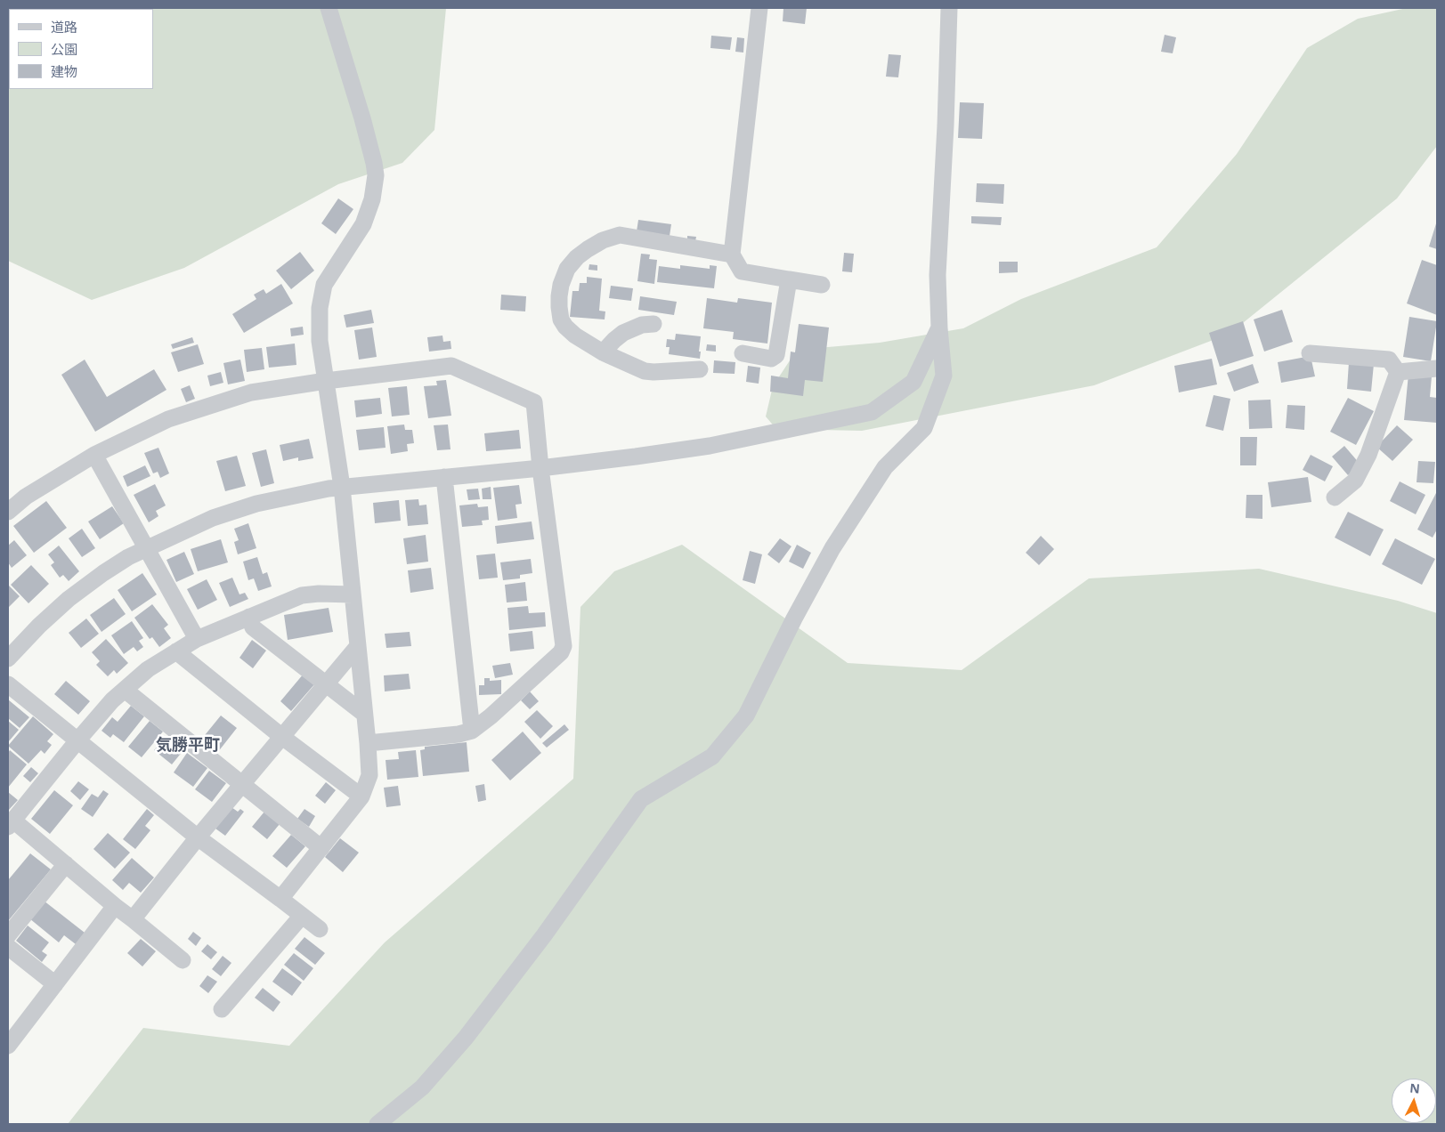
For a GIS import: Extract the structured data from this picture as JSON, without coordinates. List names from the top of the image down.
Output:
{
  "districts": ["気勝平町"],
  "legend": ["道路", "公園", "建物"],
  "north": "top"
}
